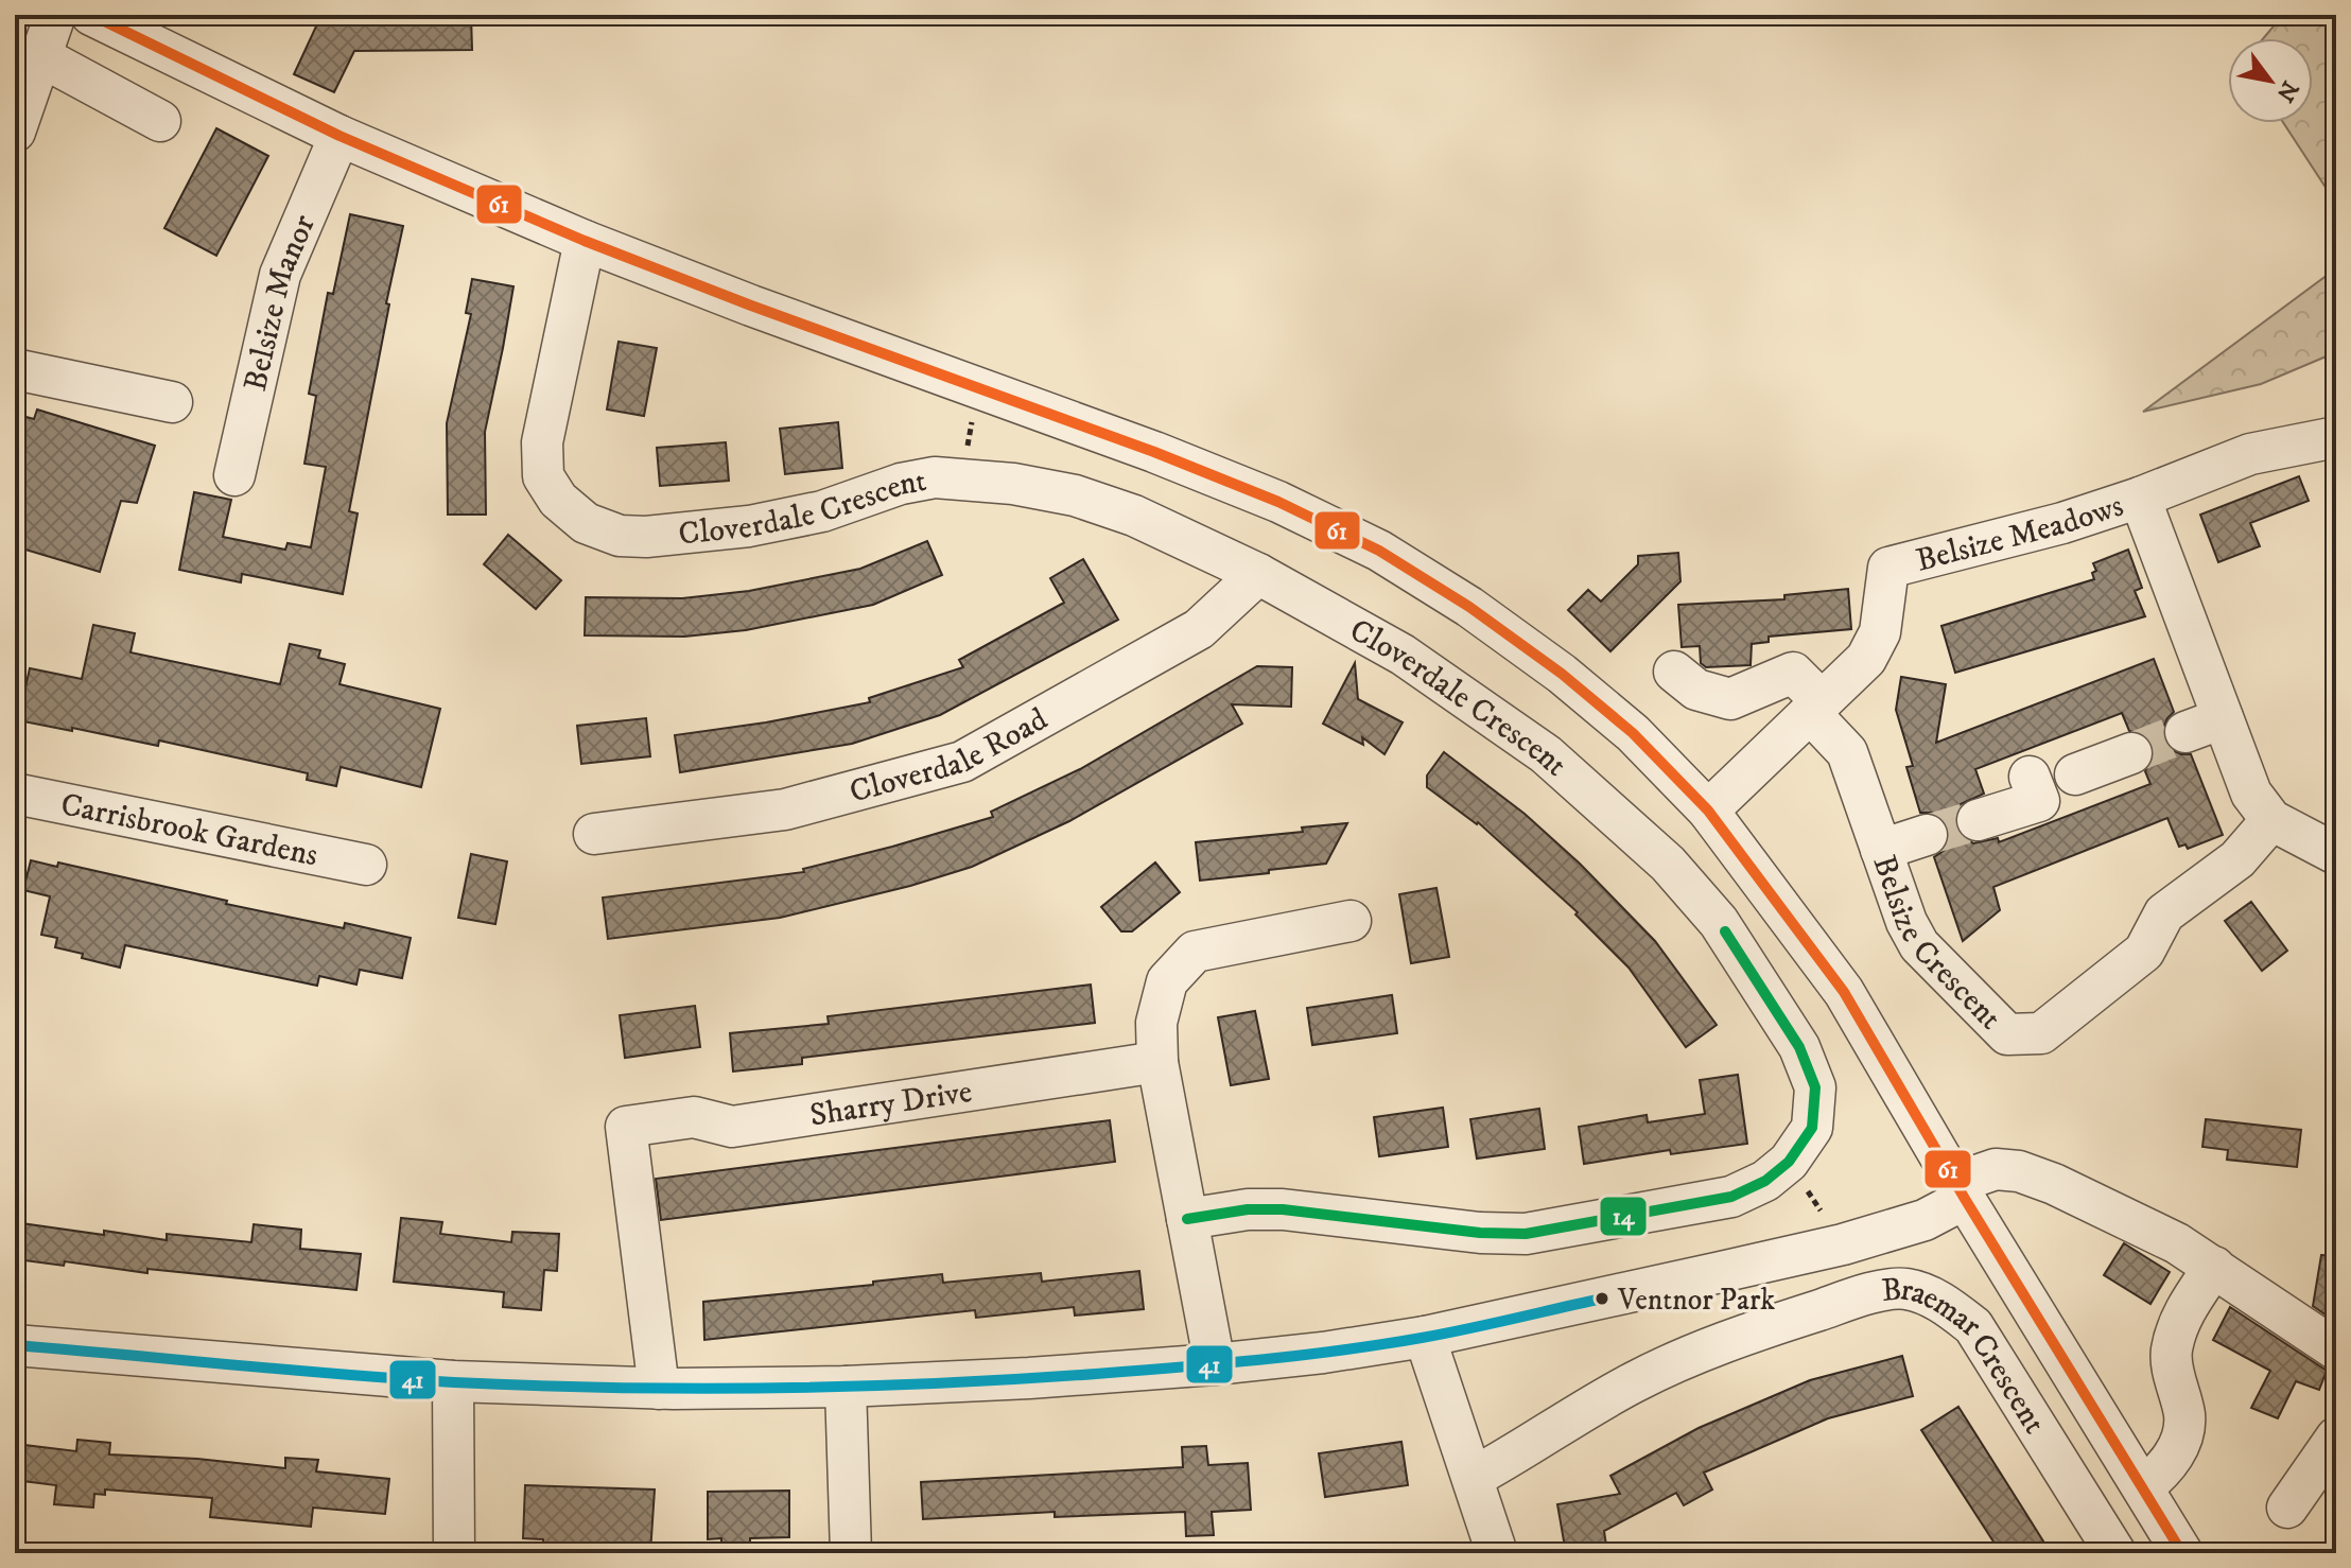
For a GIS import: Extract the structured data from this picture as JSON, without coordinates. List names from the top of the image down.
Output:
{
  "streets": {
    "street": [
      "Belsize Manor",
      "Cloverdale Crescent",
      "Belsize Meadows",
      "Cloverdale Road",
      "Carrisbrook Gardens",
      "Belsize Crescent",
      "Sharry Drive",
      "Braemar Crescent"
    ]
  },
  "crossings": [
    ["Cloverdale Crescent", "Cloverdale Road"],
    ["Belsize Meadows", "Belsize Crescent"]
  ],
  "places": ["Ventnor Park"],
  "lines": ["transit line 61", "transit line 14", "transit line 41"],
  "north": "bottom right"
}
